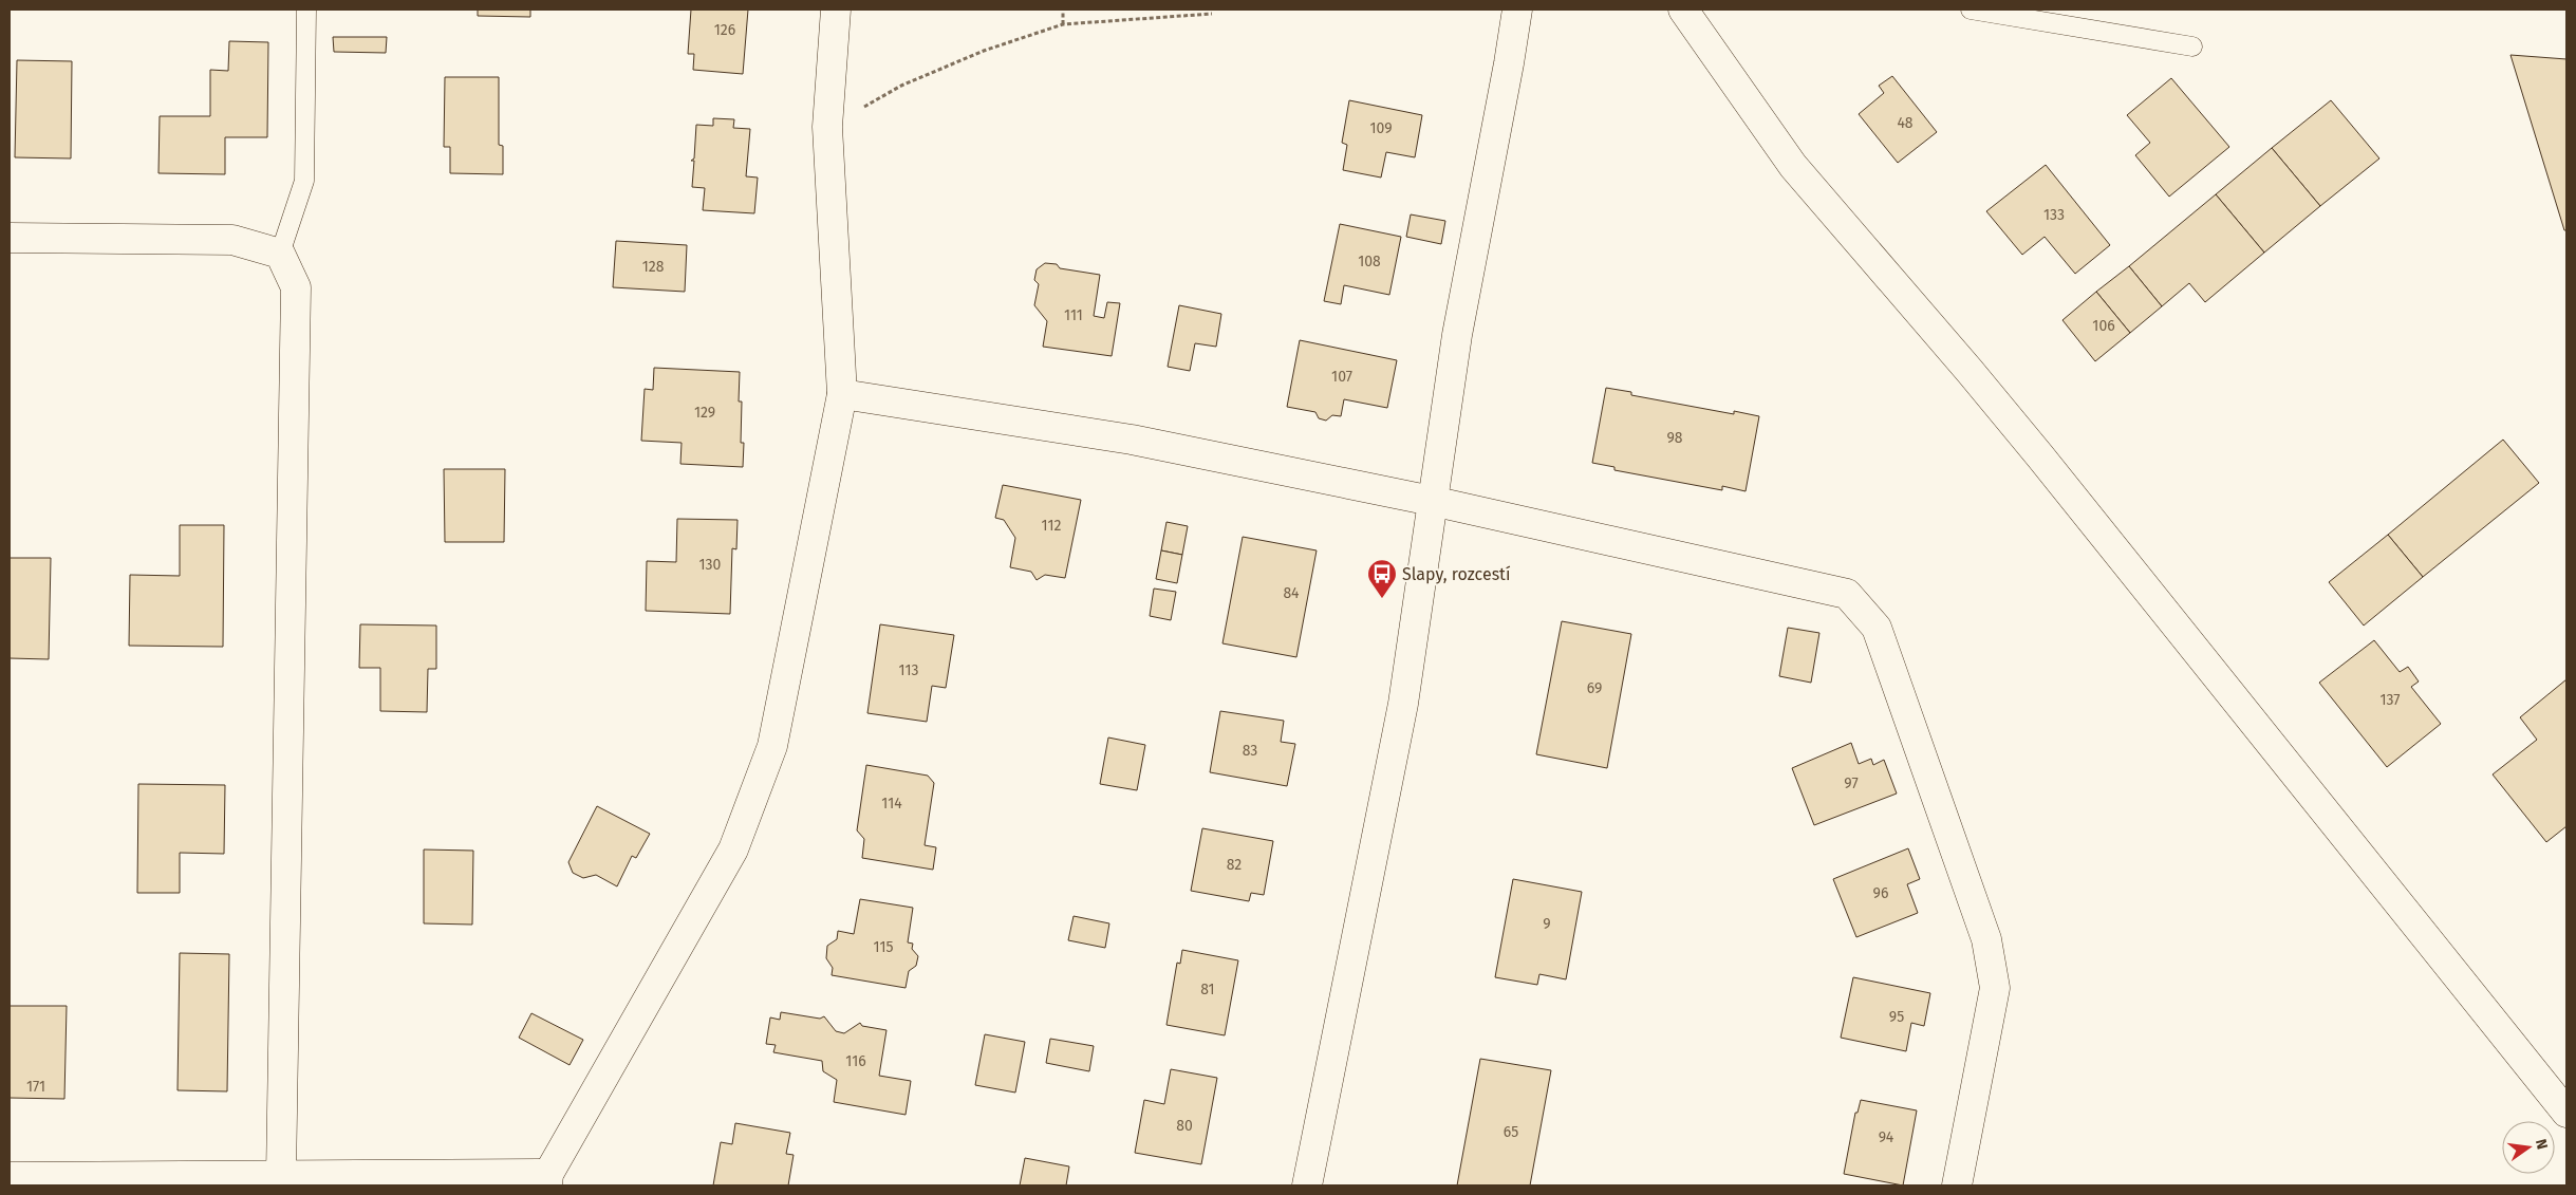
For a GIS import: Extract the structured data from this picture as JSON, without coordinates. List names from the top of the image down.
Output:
{
  "places": {
    "bus stop": ["Slapy, rozcestí"]
  },
  "house_numbers": [
    "126",
    "48",
    "109",
    "133",
    "108",
    "128",
    "111",
    "106",
    "107",
    "129",
    "98",
    "112",
    "130",
    "84",
    "113",
    "69",
    "137",
    "83",
    "97",
    "114",
    "82",
    "96",
    "9",
    "115",
    "81",
    "95",
    "116",
    "171",
    "80",
    "65",
    "94"
  ],
  "north": "right"
}
